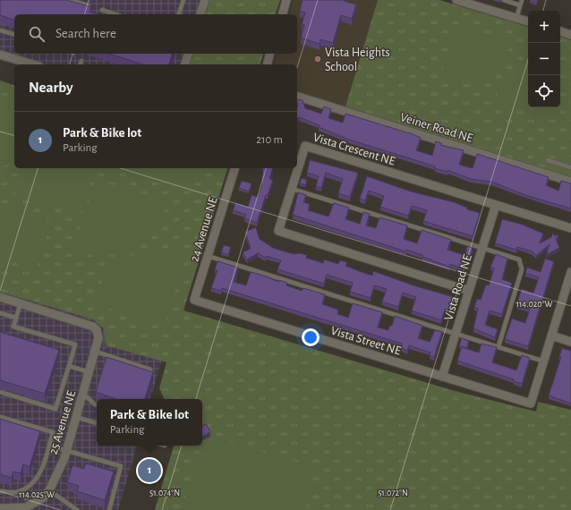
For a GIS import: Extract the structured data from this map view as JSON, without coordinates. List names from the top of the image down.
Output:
{
  "streets": {
    "street": [
      "Veiner Road NE",
      "Vista Crescent NE",
      "24 Avenue NE",
      "Vista Road NE",
      "Vista Street NE",
      "25 Avenue NE"
    ]
  },
  "crossings": [
    ["Vista Crescent NE", "Vista Road NE"],
    ["24 Avenue NE", "Vista Street NE"],
    ["Vista Road NE", "Vista Street NE"]
  ],
  "places": ["Vista Heights School"],
  "page": {
    "map_buttons": ["+", "−"],
    "search": "Search here",
    "heading": "Nearby",
    "list": [
      {
        "mark": "1",
        "name": "Park & Bike lot",
        "note": "Parking",
        "value": "210 m"
      }
    ],
    "popup": ["Park & Bike lot", "Parking"],
    "pins": "1"
  },
  "coordinates": [
    "114.020°W",
    "51.074°N",
    "51.072°N",
    "114.025°W"
  ]
}
